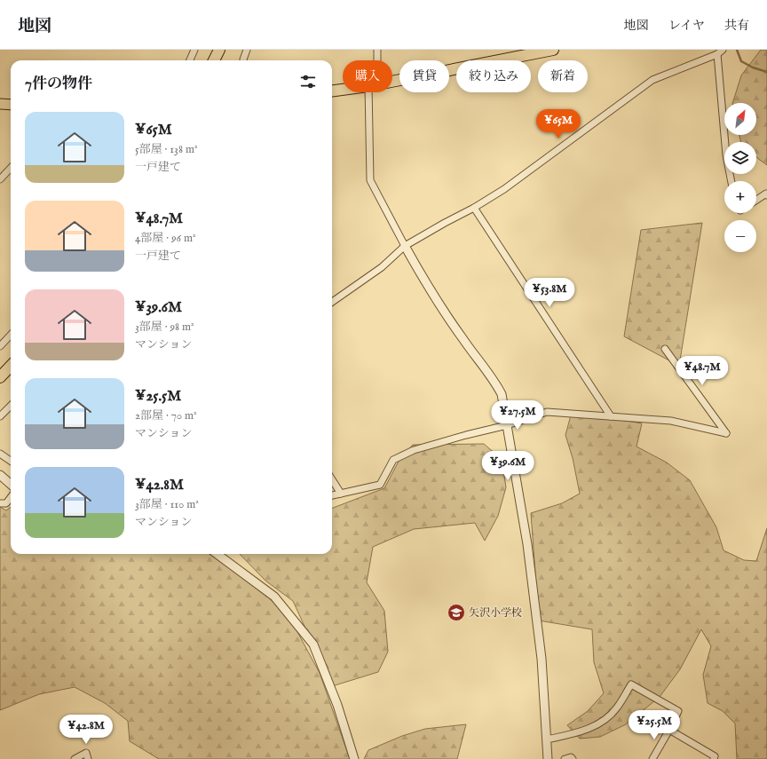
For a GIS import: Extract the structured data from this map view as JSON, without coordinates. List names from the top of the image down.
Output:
{
  "places": {
    "school or university": ["矢沢小学校"]
  },
  "north": "top right",
  "page": {
    "header": "地図",
    "nav": ["地図", "レイヤ", "共有"],
    "chip": [
      "購入",
      "賃貸",
      "絞り込み",
      "新着"
    ],
    "heading": "7件の物件",
    "map_buttons": ["+", "−"],
    "list": [
      {
        "name": "¥65M",
        "note": "5部屋 · 138 m² · 一戸建て"
      },
      {
        "name": "¥48.7M",
        "note": "4部屋 · 96 m² · 一戸建て"
      },
      {
        "name": "¥39.6M",
        "note": "3部屋 · 98 m² · マンション"
      },
      {
        "name": "¥25.5M",
        "note": "2部屋 · 70 m² · マンション"
      },
      {
        "name": "¥42.8M",
        "note": "3部屋 · 110 m² · マンション"
      }
    ],
    "price": [
      "¥65M",
      "¥53.8M",
      "¥48.7M",
      "¥27.5M",
      "¥39.6M",
      "¥25.5M",
      "¥42.8M"
    ]
  }
}
